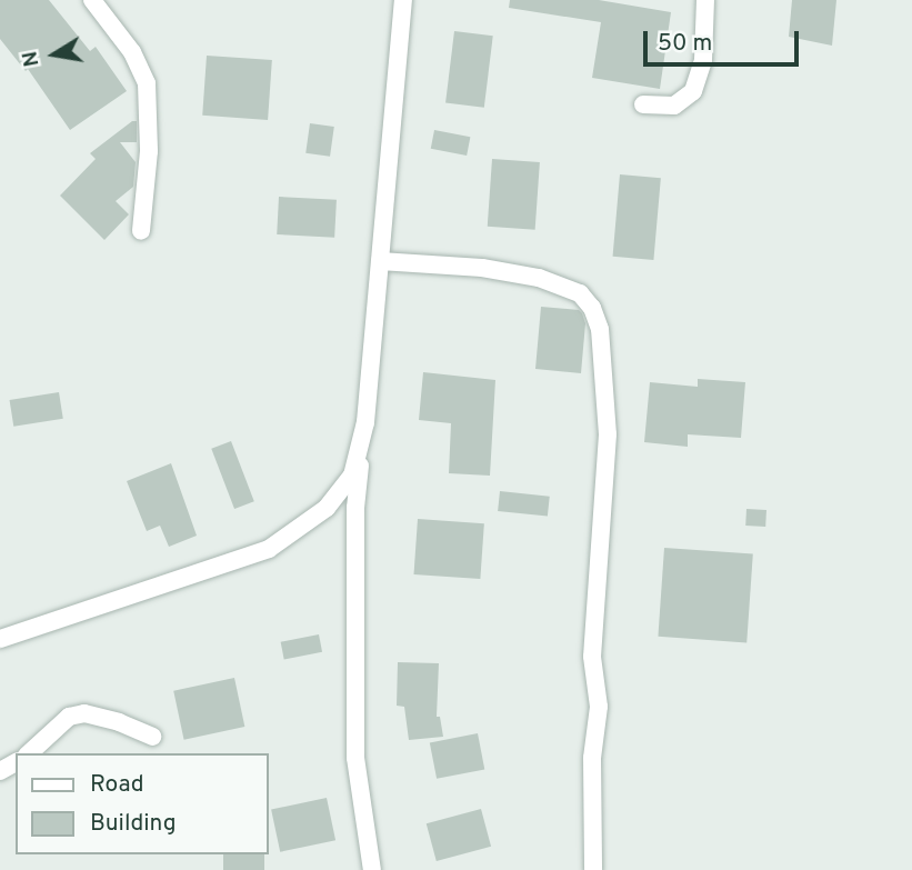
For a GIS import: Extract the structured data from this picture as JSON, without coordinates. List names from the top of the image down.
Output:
{
  "legend": ["Road", "Building"],
  "scale_bar": "50 m",
  "north": "left"
}
